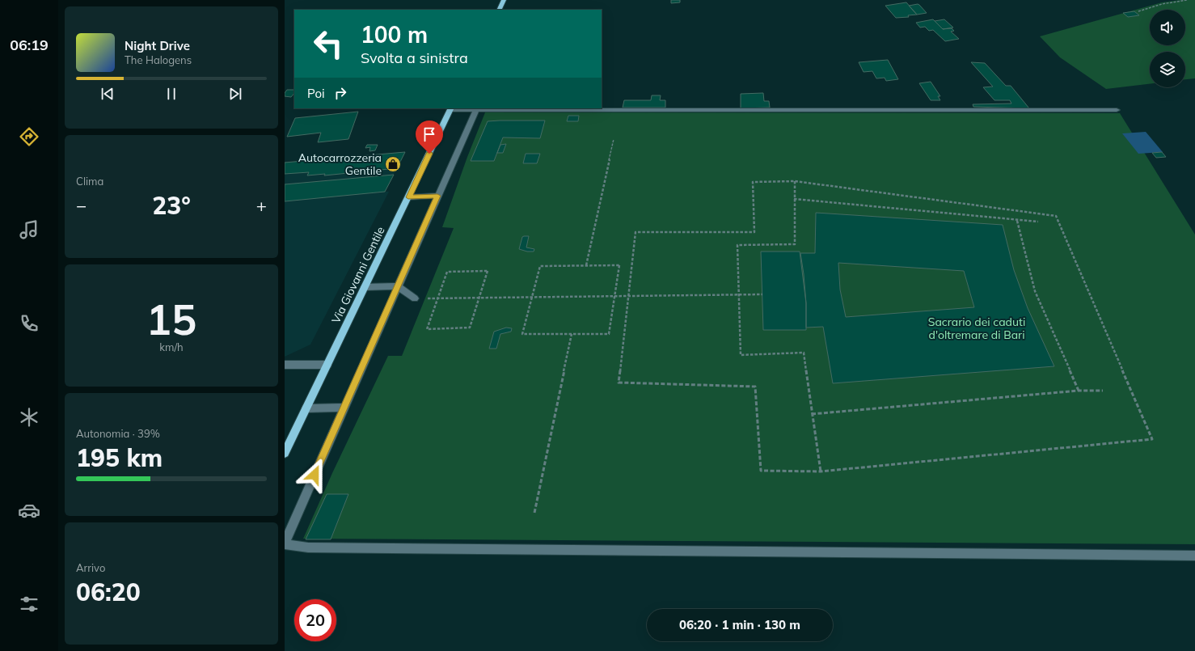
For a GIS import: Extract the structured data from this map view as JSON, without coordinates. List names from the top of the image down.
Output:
{
  "streets": {
    "main road": ["Via Giovanni Gentile"]
  },
  "parks": ["Sacrario dei caduti d'oltremare di Bari"],
  "places": {
    "shop": ["Autocarrozzeria Gentile"]
  },
  "page": {
    "tabs": "06:19",
    "turn": ["100 m", "Svolta a sinistra"],
    "song": ["Night Drive", "The Halogens"],
    "then": "Poi",
    "tile": [
      "Clima",
      ["15", "km/h"],
      ["Autonomia · 39%", "195 km"],
      ["Arrivo", "06:20"]
    ],
    "heat": ["−", "23°", "+"],
    "limit": "20",
    "trip": "06:20 · 1 min · 130 m"
  }
}
